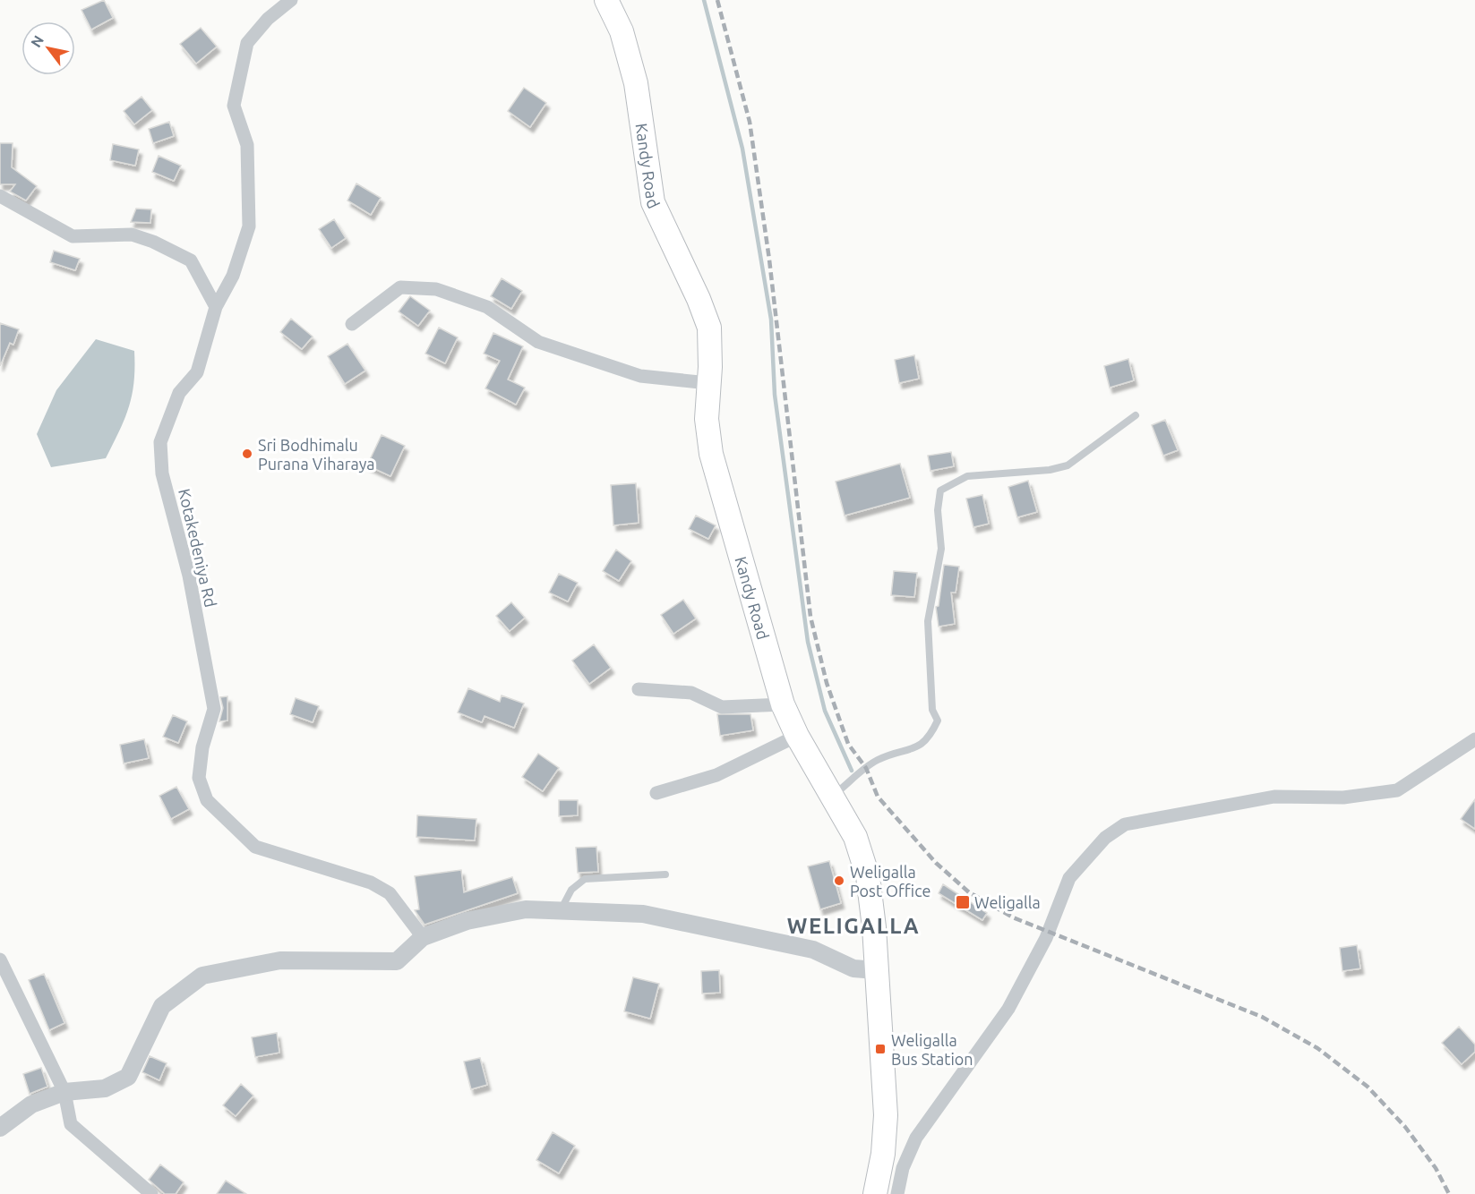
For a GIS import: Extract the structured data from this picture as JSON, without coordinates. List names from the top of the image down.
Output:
{
  "streets": {
    "highway": ["Kandy Road"],
    "street": ["Kotakedeniya Rd"]
  },
  "districts": ["WELIGALLA"],
  "places": {
    "other": ["Sri Bodhimalu Purana Viharaya", "Weligalla Post Office"],
    "transit": ["Weligalla", "Weligalla Bus Station"]
  },
  "north": "top left"
}
